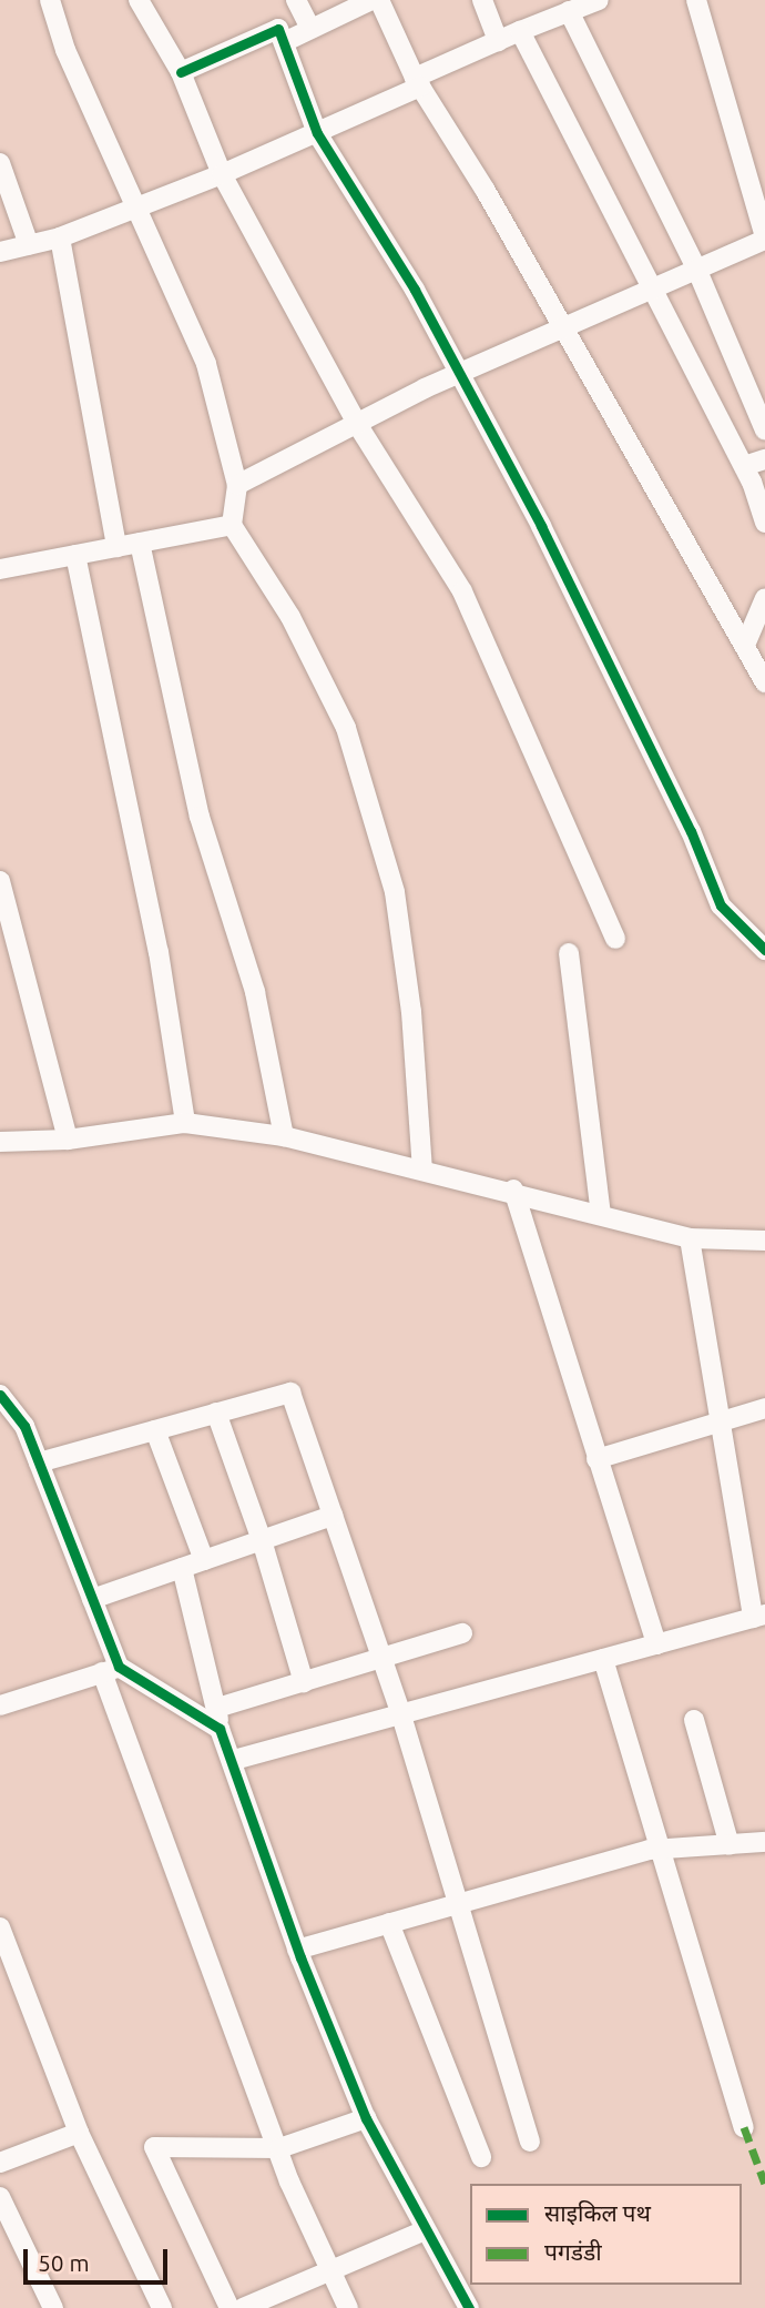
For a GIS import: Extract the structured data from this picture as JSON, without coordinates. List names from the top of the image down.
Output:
{
  "legend": ["साइकिल पथ", "पगडंडी"],
  "scale_bar": "50 m"
}
